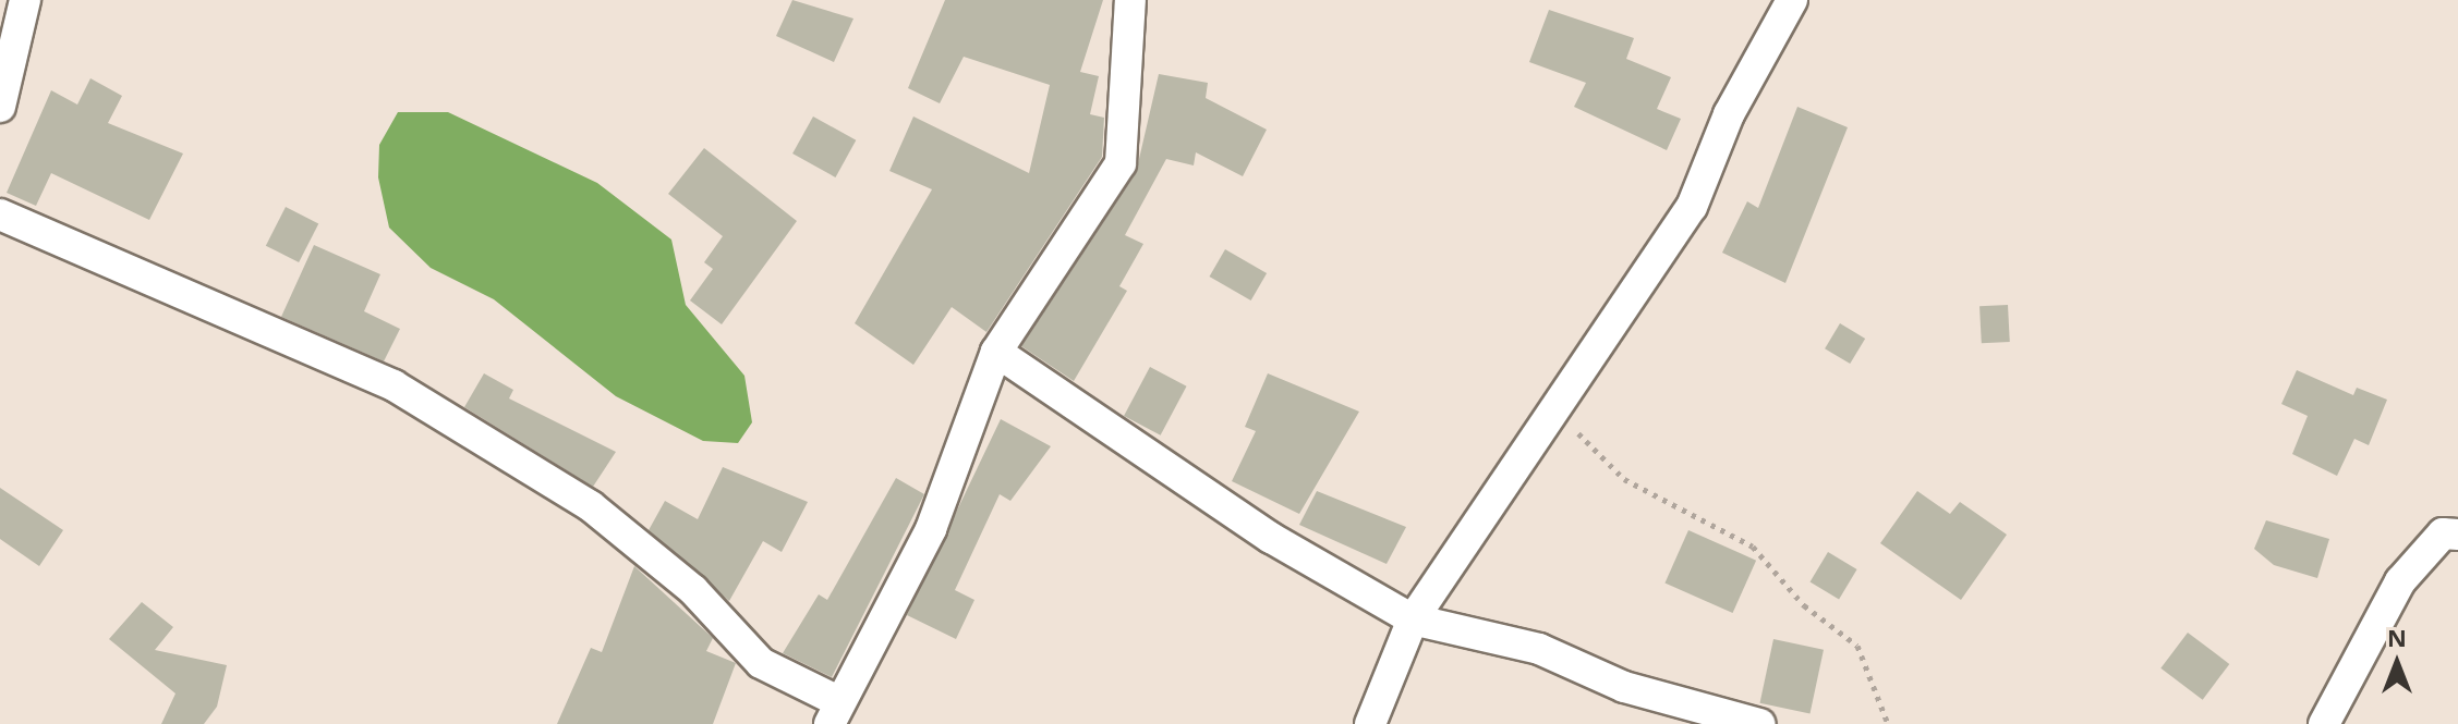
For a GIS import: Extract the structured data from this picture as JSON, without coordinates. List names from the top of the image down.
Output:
{
  "north": "top"
}
